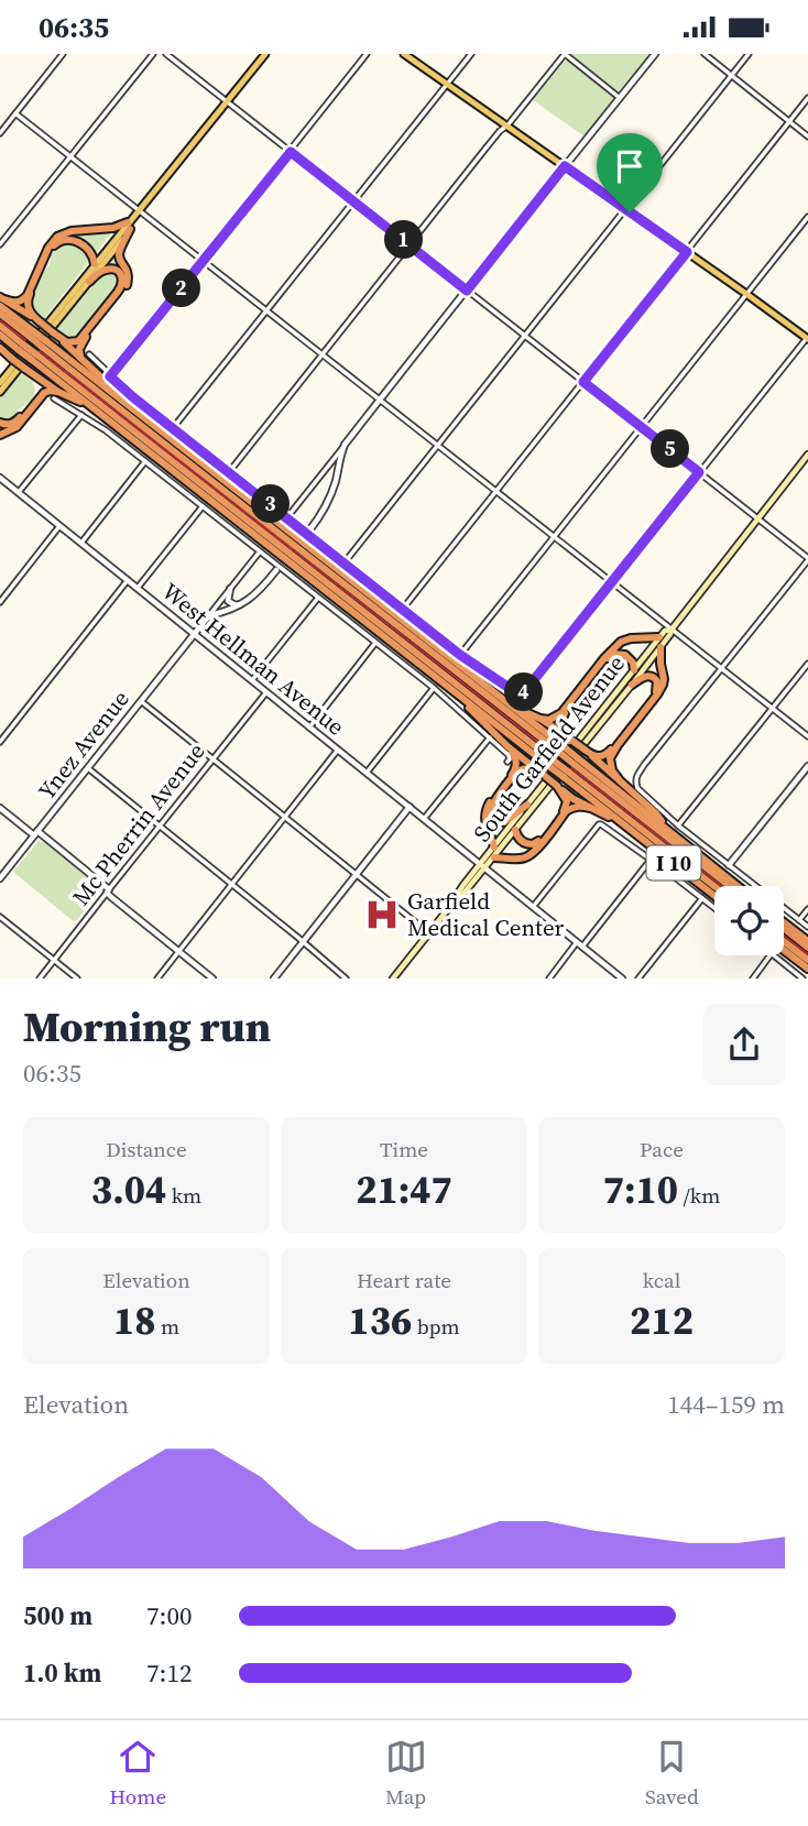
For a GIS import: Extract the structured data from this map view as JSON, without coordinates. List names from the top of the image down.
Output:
{
  "streets": {
    "highway": ["I 10"],
    "main road": ["South Garfield Avenue"],
    "street": ["West Hellman Avenue", "Ynez Avenue", "Mc Pherrin Avenue"]
  },
  "crossings": [
    ["West Hellman Avenue", "Ynez Avenue"],
    ["West Hellman Avenue", "South Garfield Avenue"],
    ["West Hellman Avenue", "Mc Pherrin Avenue"]
  ],
  "places": {
    "hospital": ["Garfield Medical Center"]
  },
  "page": {
    "status": "06:35",
    "pins": [
      "1",
      "2",
      "5",
      "3",
      "4"
    ],
    "heading": ["Morning run", "06:35"],
    "stats": [
      ["Distance", "3.04 km"],
      ["Time", "21:47"],
      ["Pace", "7:10 /km"],
      ["Elevation", "18 m"],
      ["Heart rate", "136 bpm"],
      ["kcal", "212"]
    ],
    "chart": ["Elevation", "144–159 m"],
    "list": [
      {
        "name": "500 m",
        "note": "7:00"
      },
      {
        "name": "1.0 km",
        "note": "7:12"
      }
    ],
    "tabs": ["Home", "Map", "Saved"]
  }
}
